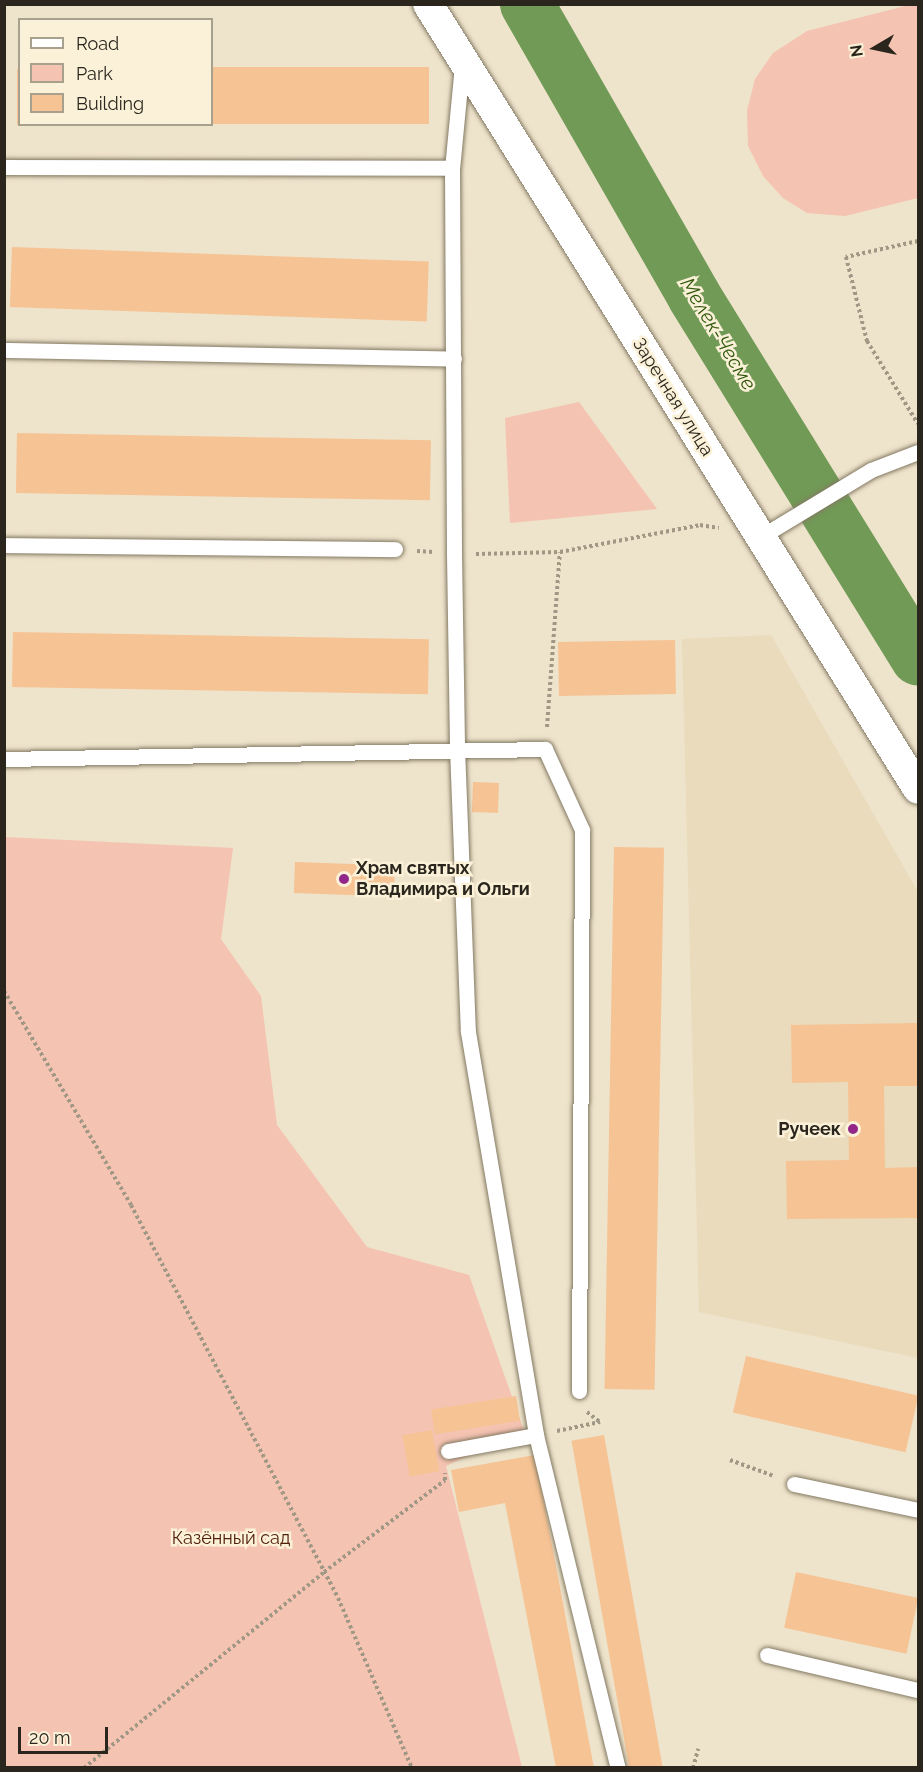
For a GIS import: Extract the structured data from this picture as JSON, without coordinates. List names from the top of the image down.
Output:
{
  "streets": {
    "street": ["Заречная улица"]
  },
  "water": ["Мелек-Чесме"],
  "parks": ["Казённый сад"],
  "places": ["Храм святых Владимира и Ольги", "Ручеек"],
  "legend": ["Road", "Park", "Building"],
  "scale_bar": "20 m",
  "north": "left"
}
